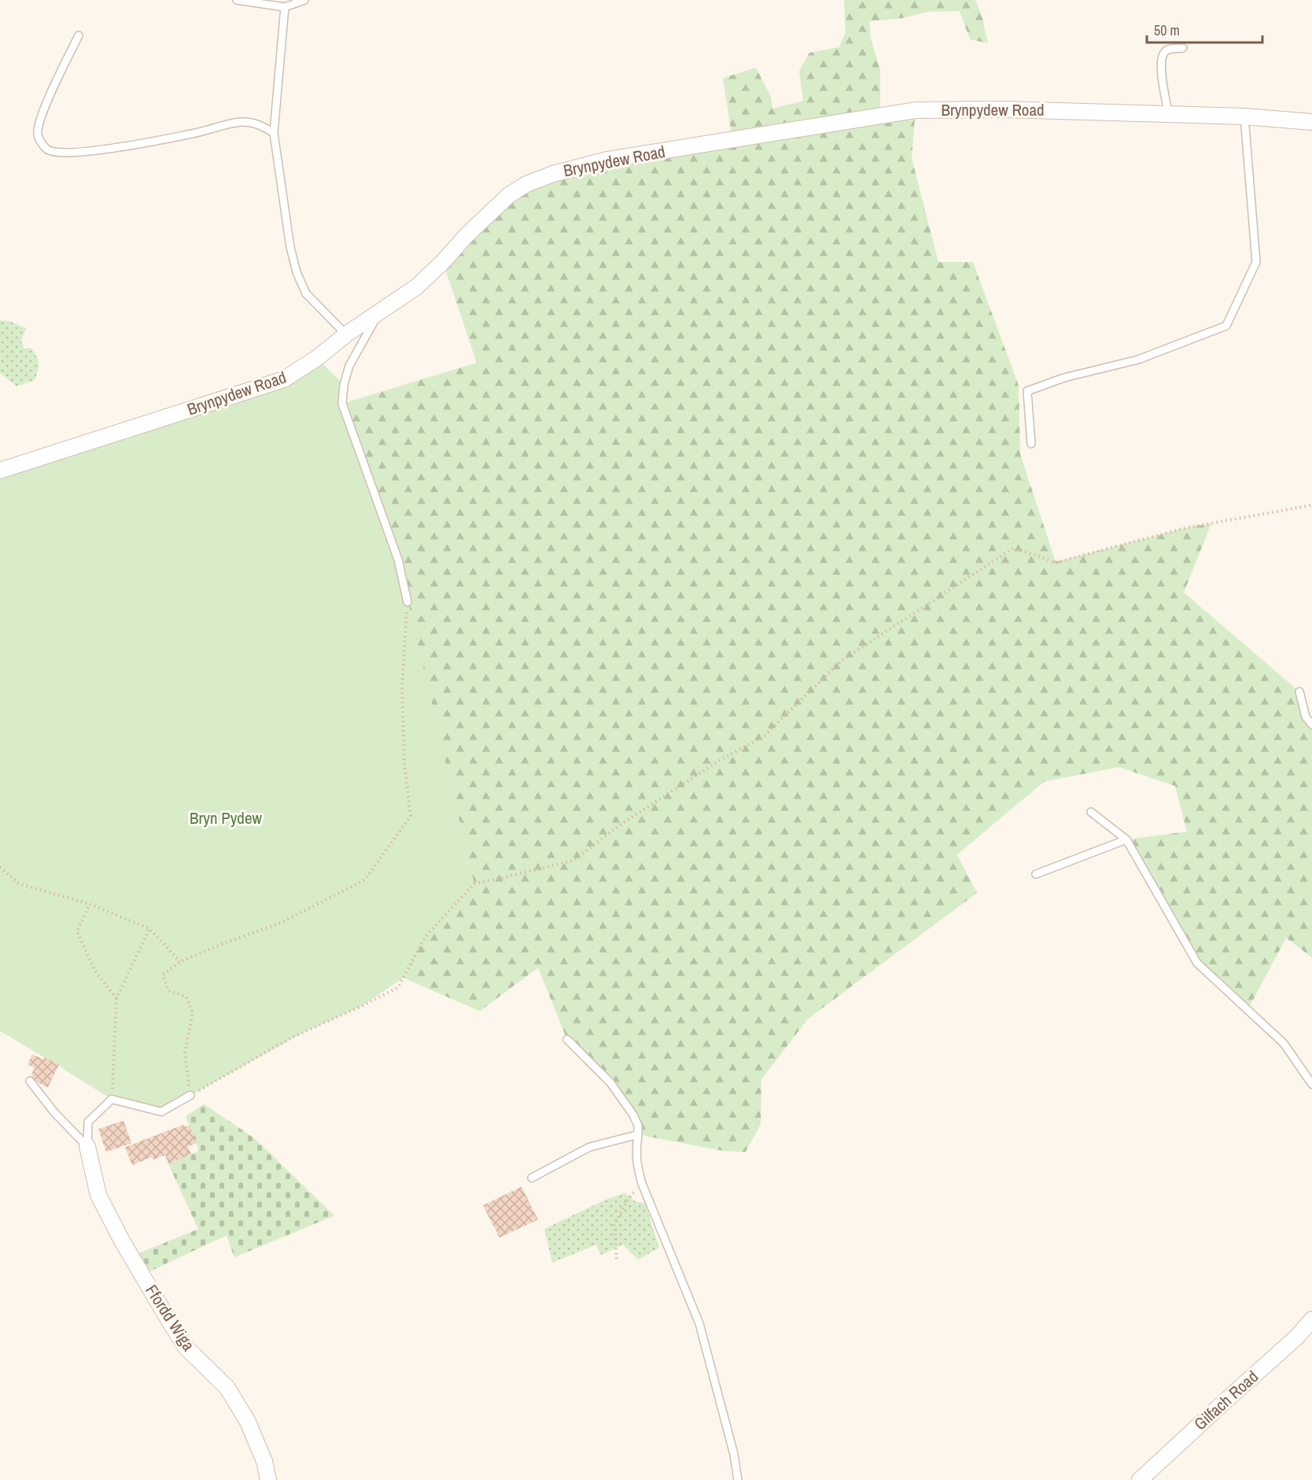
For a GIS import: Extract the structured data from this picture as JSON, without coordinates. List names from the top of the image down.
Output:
{
  "streets": {
    "street": ["Brynpydew Road", "Ffordd Wiga", "Gilfach Road"]
  },
  "parks": ["Bryn Pydew"],
  "scale_bar": "50 m"
}
